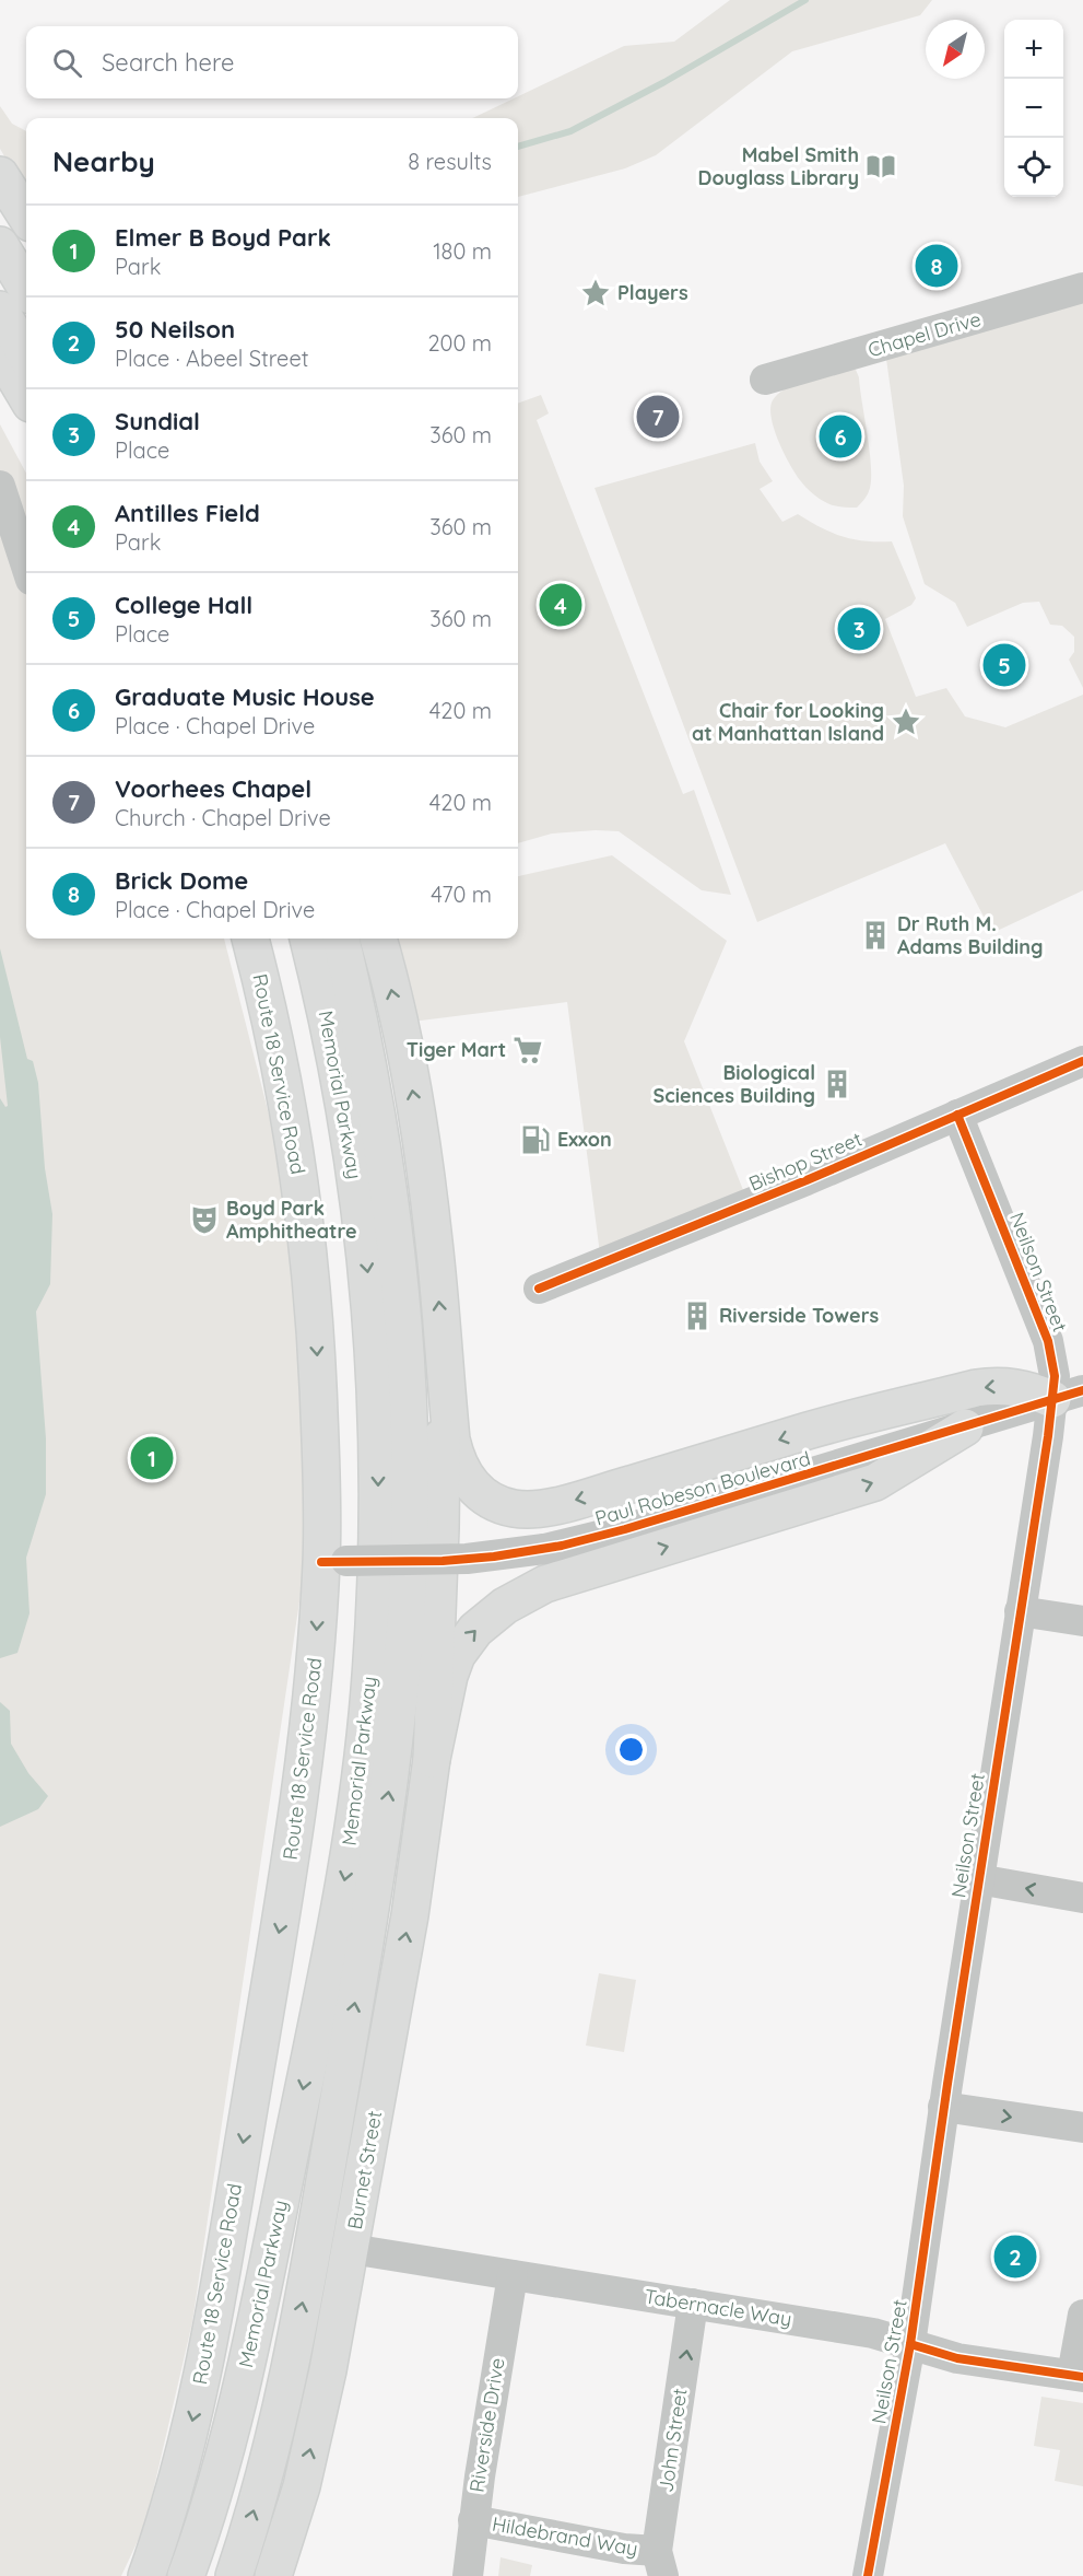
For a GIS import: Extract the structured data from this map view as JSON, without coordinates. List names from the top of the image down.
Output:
{
  "streets": {
    "main road": ["Route 18 Service Road", "Memorial Parkway", "Burnet Street"],
    "street": [
      "Chapel Drive",
      "Bishop Street",
      "Neilson Street",
      "Paul Robeson Boulevard",
      "Tabernacle Way",
      "Riverside Drive",
      "John Street",
      "Hildebrand Way"
    ]
  },
  "crossings": [
    ["Route 18 Service Road", "Paul Robeson Boulevard"],
    ["Bishop Street", "Neilson Street"],
    ["Neilson Street", "Paul Robeson Boulevard"],
    ["Neilson Street", "Tabernacle Way"],
    ["Burnet Street", "Tabernacle Way"],
    ["Tabernacle Way", "Riverside Drive"],
    ["Tabernacle Way", "John Street"],
    ["Riverside Drive", "Hildebrand Way"],
    ["John Street", "Hildebrand Way"]
  ],
  "one_way": ["Burnet Street", "John Street"],
  "places": {
    "library": ["Mabel Smith Douglass Library"],
    "place": ["Players", "Chair for Looking at Manhattan Island"],
    "building": ["Dr Ruth M. Adams Building", "Biological Sciences Building", "Riverside Towers"],
    "supermarket": ["Tiger Mart"],
    "fuel station": ["Exxon"],
    "theatre": ["Boyd Park Amphitheatre"]
  },
  "north": "bottom left",
  "page": {
    "map_buttons": ["+", "−"],
    "search": "Search here",
    "heading": ["Nearby", "8 results"],
    "list": [
      {
        "mark": "1",
        "name": "Elmer B Boyd Park",
        "note": "Park",
        "value": "180 m"
      },
      {
        "mark": "2",
        "name": "50 Neilson",
        "note": "Place · Abeel Street",
        "value": "200 m"
      },
      {
        "mark": "3",
        "name": "Sundial",
        "note": "Place",
        "value": "360 m"
      },
      {
        "mark": "4",
        "name": "Antilles Field",
        "note": "Park",
        "value": "360 m"
      },
      {
        "mark": "5",
        "name": "College Hall",
        "note": "Place",
        "value": "360 m"
      },
      {
        "mark": "6",
        "name": "Graduate Music House",
        "note": "Place · Chapel Drive",
        "value": "420 m"
      },
      {
        "mark": "7",
        "name": "Voorhees Chapel",
        "note": "Church · Chapel Drive",
        "value": "420 m"
      },
      {
        "mark": "8",
        "name": "Brick Dome",
        "note": "Place · Chapel Drive",
        "value": "470 m"
      }
    ],
    "pins": [
      "8",
      "7",
      "6",
      "4",
      "3",
      "5",
      "1",
      "2"
    ]
  }
}
